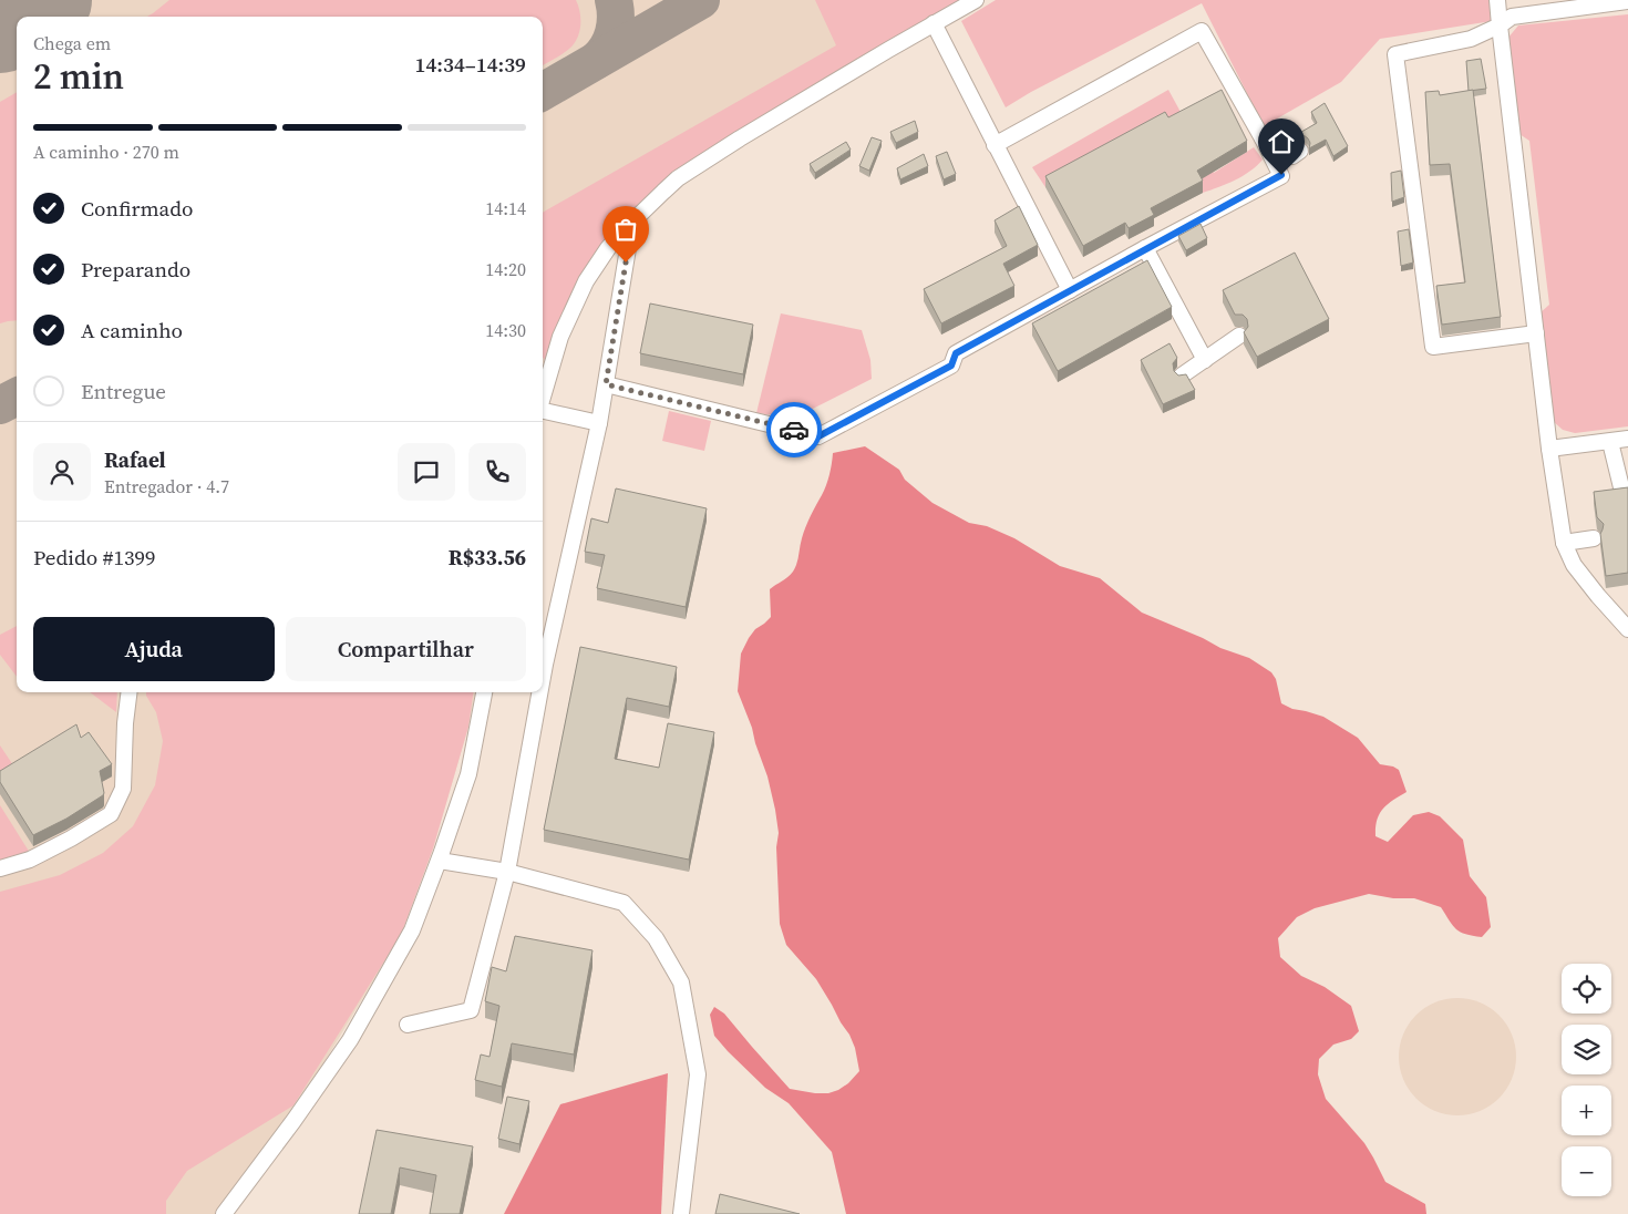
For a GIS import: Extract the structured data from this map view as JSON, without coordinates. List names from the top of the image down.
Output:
{
  "page": {
    "heading": ["2 min", "Chega em", "14:34–14:39"],
    "panel": [
      "Rafael",
      "Entregador · 4.7",
      "Pedido #1399",
      "R$33.56"
    ],
    "bar": "A caminho · 270 m",
    "list": [
      ["Confirmado", "14:14"],
      ["Preparando", "14:20"],
      ["A caminho", "14:30"],
      "Entregue"
    ],
    "buttons": ["Ajuda", "Compartilhar"],
    "map_buttons": ["+", "−"]
  }
}
